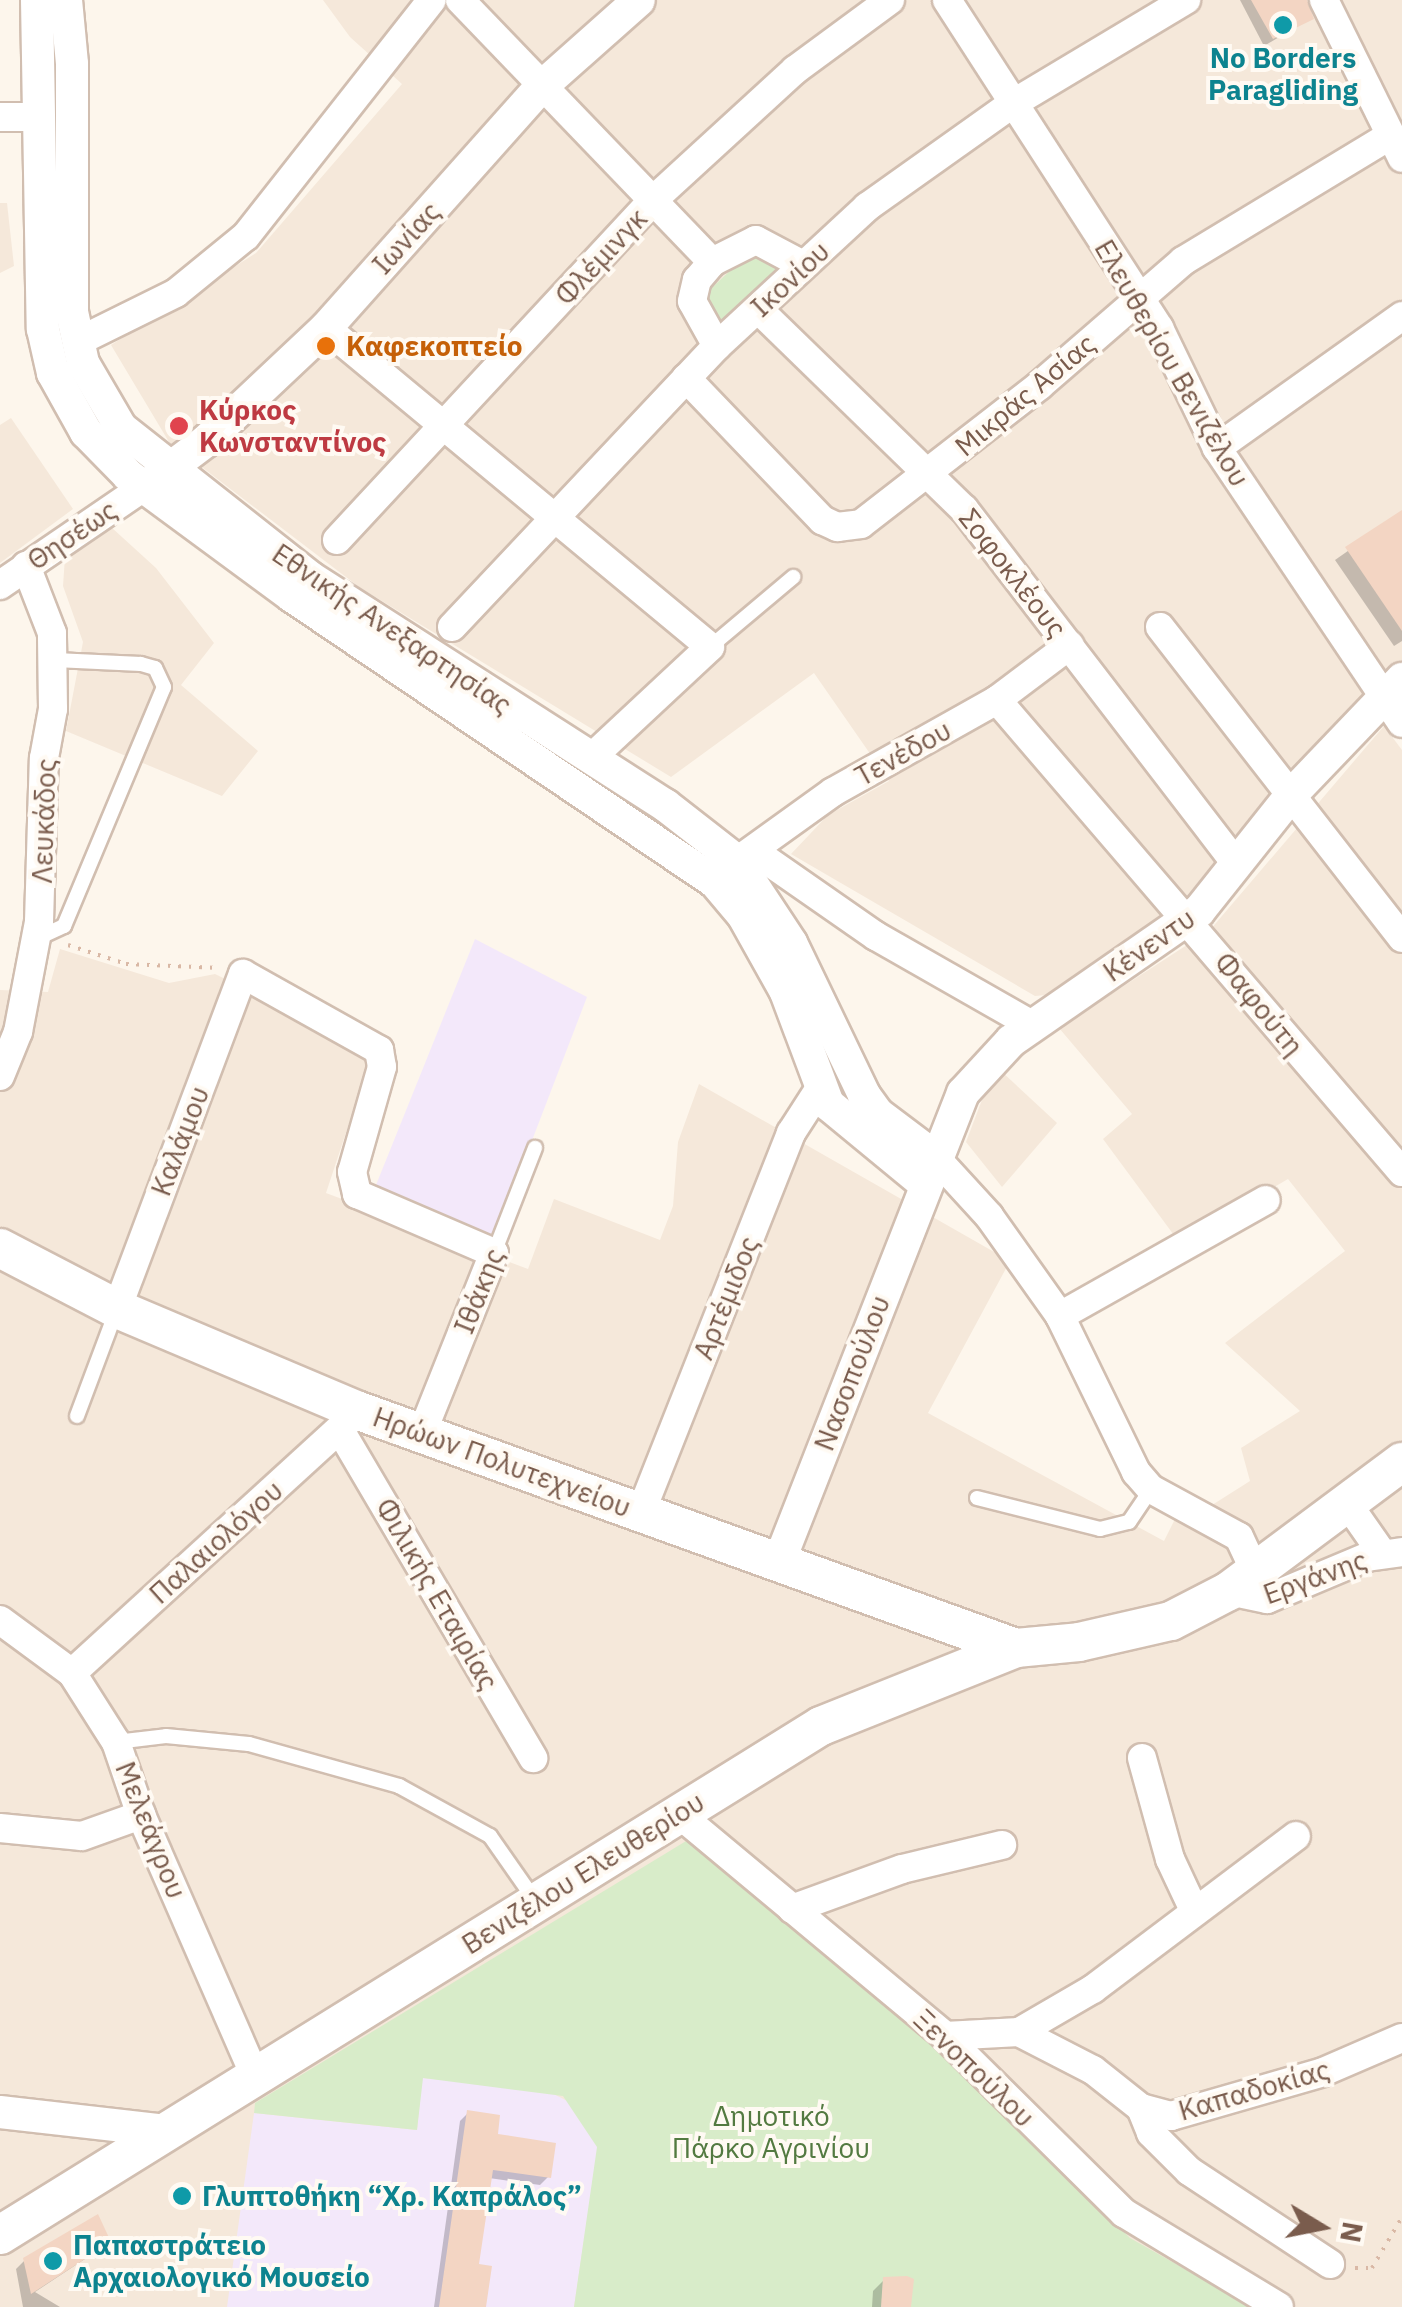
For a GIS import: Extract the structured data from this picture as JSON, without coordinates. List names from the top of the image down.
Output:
{
  "streets": {
    "main road": ["Ηρώων Πολυτεχνείου", "Βενιζέλου Ελευθερίου"],
    "street": [
      "Ιωνίας",
      "Φλέμινγκ",
      "Ικονίου",
      "Ελευθερίου Βενιζέλου",
      "Μικράς Ασίας",
      "Θησέως",
      "Σοφοκλέους",
      "Εθνικής Ανεξαρτησίας",
      "Τενέδου",
      "Λευκάδος",
      "Κένεντυ",
      "Φαφούτη",
      "Καλάμου",
      "Ιθάκης",
      "Αρτέμιδος",
      "Νασοπούλου",
      "Παλαιολόγου",
      "Εργάνης",
      "Φιλικής Εταιρίας",
      "Μελεάγρου",
      "Ξενοπούλου",
      "Καπαδοκίας"
    ]
  },
  "crossings": [
    ["Ιωνίας", "Θησέως"],
    ["Ιωνίας", "Εθνικής Ανεξαρτησίας"],
    ["Ικονίου", "Ελευθερίου Βενιζέλου"],
    ["Ικονίου", "Μικράς Ασίας"],
    ["Ικονίου", "Σοφοκλέους"],
    ["Ελευθερίου Βενιζέλου", "Μικράς Ασίας"],
    ["Ελευθερίου Βενιζέλου", "Κένεντυ"],
    ["Μικράς Ασίας", "Σοφοκλέους"],
    ["Θησέως", "Εθνικής Ανεξαρτησίας"],
    ["Θησέως", "Λευκάδος"],
    ["Σοφοκλέους", "Τενέδου"],
    ["Σοφοκλέους", "Κένεντυ"],
    ["Εθνικής Ανεξαρτησίας", "Τενέδου"],
    ["Εθνικής Ανεξαρτησίας", "Κένεντυ"],
    ["Εθνικής Ανεξαρτησίας", "Νασοπούλου"],
    ["Τενέδου", "Φαφούτη"],
    ["Κένεντυ", "Φαφούτη"],
    ["Κένεντυ", "Νασοπούλου"],
    ["Καλάμου", "Ηρώων Πολυτεχνείου"],
    ["Ιθάκης", "Ηρώων Πολυτεχνείου"],
    ["Αρτέμιδος", "Ηρώων Πολυτεχνείου"],
    ["Νασοπούλου", "Ηρώων Πολυτεχνείου"],
    ["Ηρώων Πολυτεχνείου", "Παλαιολόγου"],
    ["Ηρώων Πολυτεχνείου", "Φιλικής Εταιρίας"],
    ["Ηρώων Πολυτεχνείου", "Βενιζέλου Ελευθερίου"],
    ["Παλαιολόγου", "Φιλικής Εταιρίας"],
    ["Παλαιολόγου", "Μελεάγρου"],
    ["Μελεάγρου", "Βενιζέλου Ελευθερίου"],
    ["Βενιζέλου Ελευθερίου", "Ξενοπούλου"]
  ],
  "parks": ["Δημοτικό Πάρκο Αγρινίου"],
  "places": [
    "No Borders Paragliding",
    "Καφεκοπτείο",
    "Κύρκος Κωνσταντίνος",
    "Γλυπτοθήκη “Χρ. Καπράλος”",
    "Παπαστράτειο Αρχαιολογικό Μουσείο"
  ],
  "north": "right"
}
